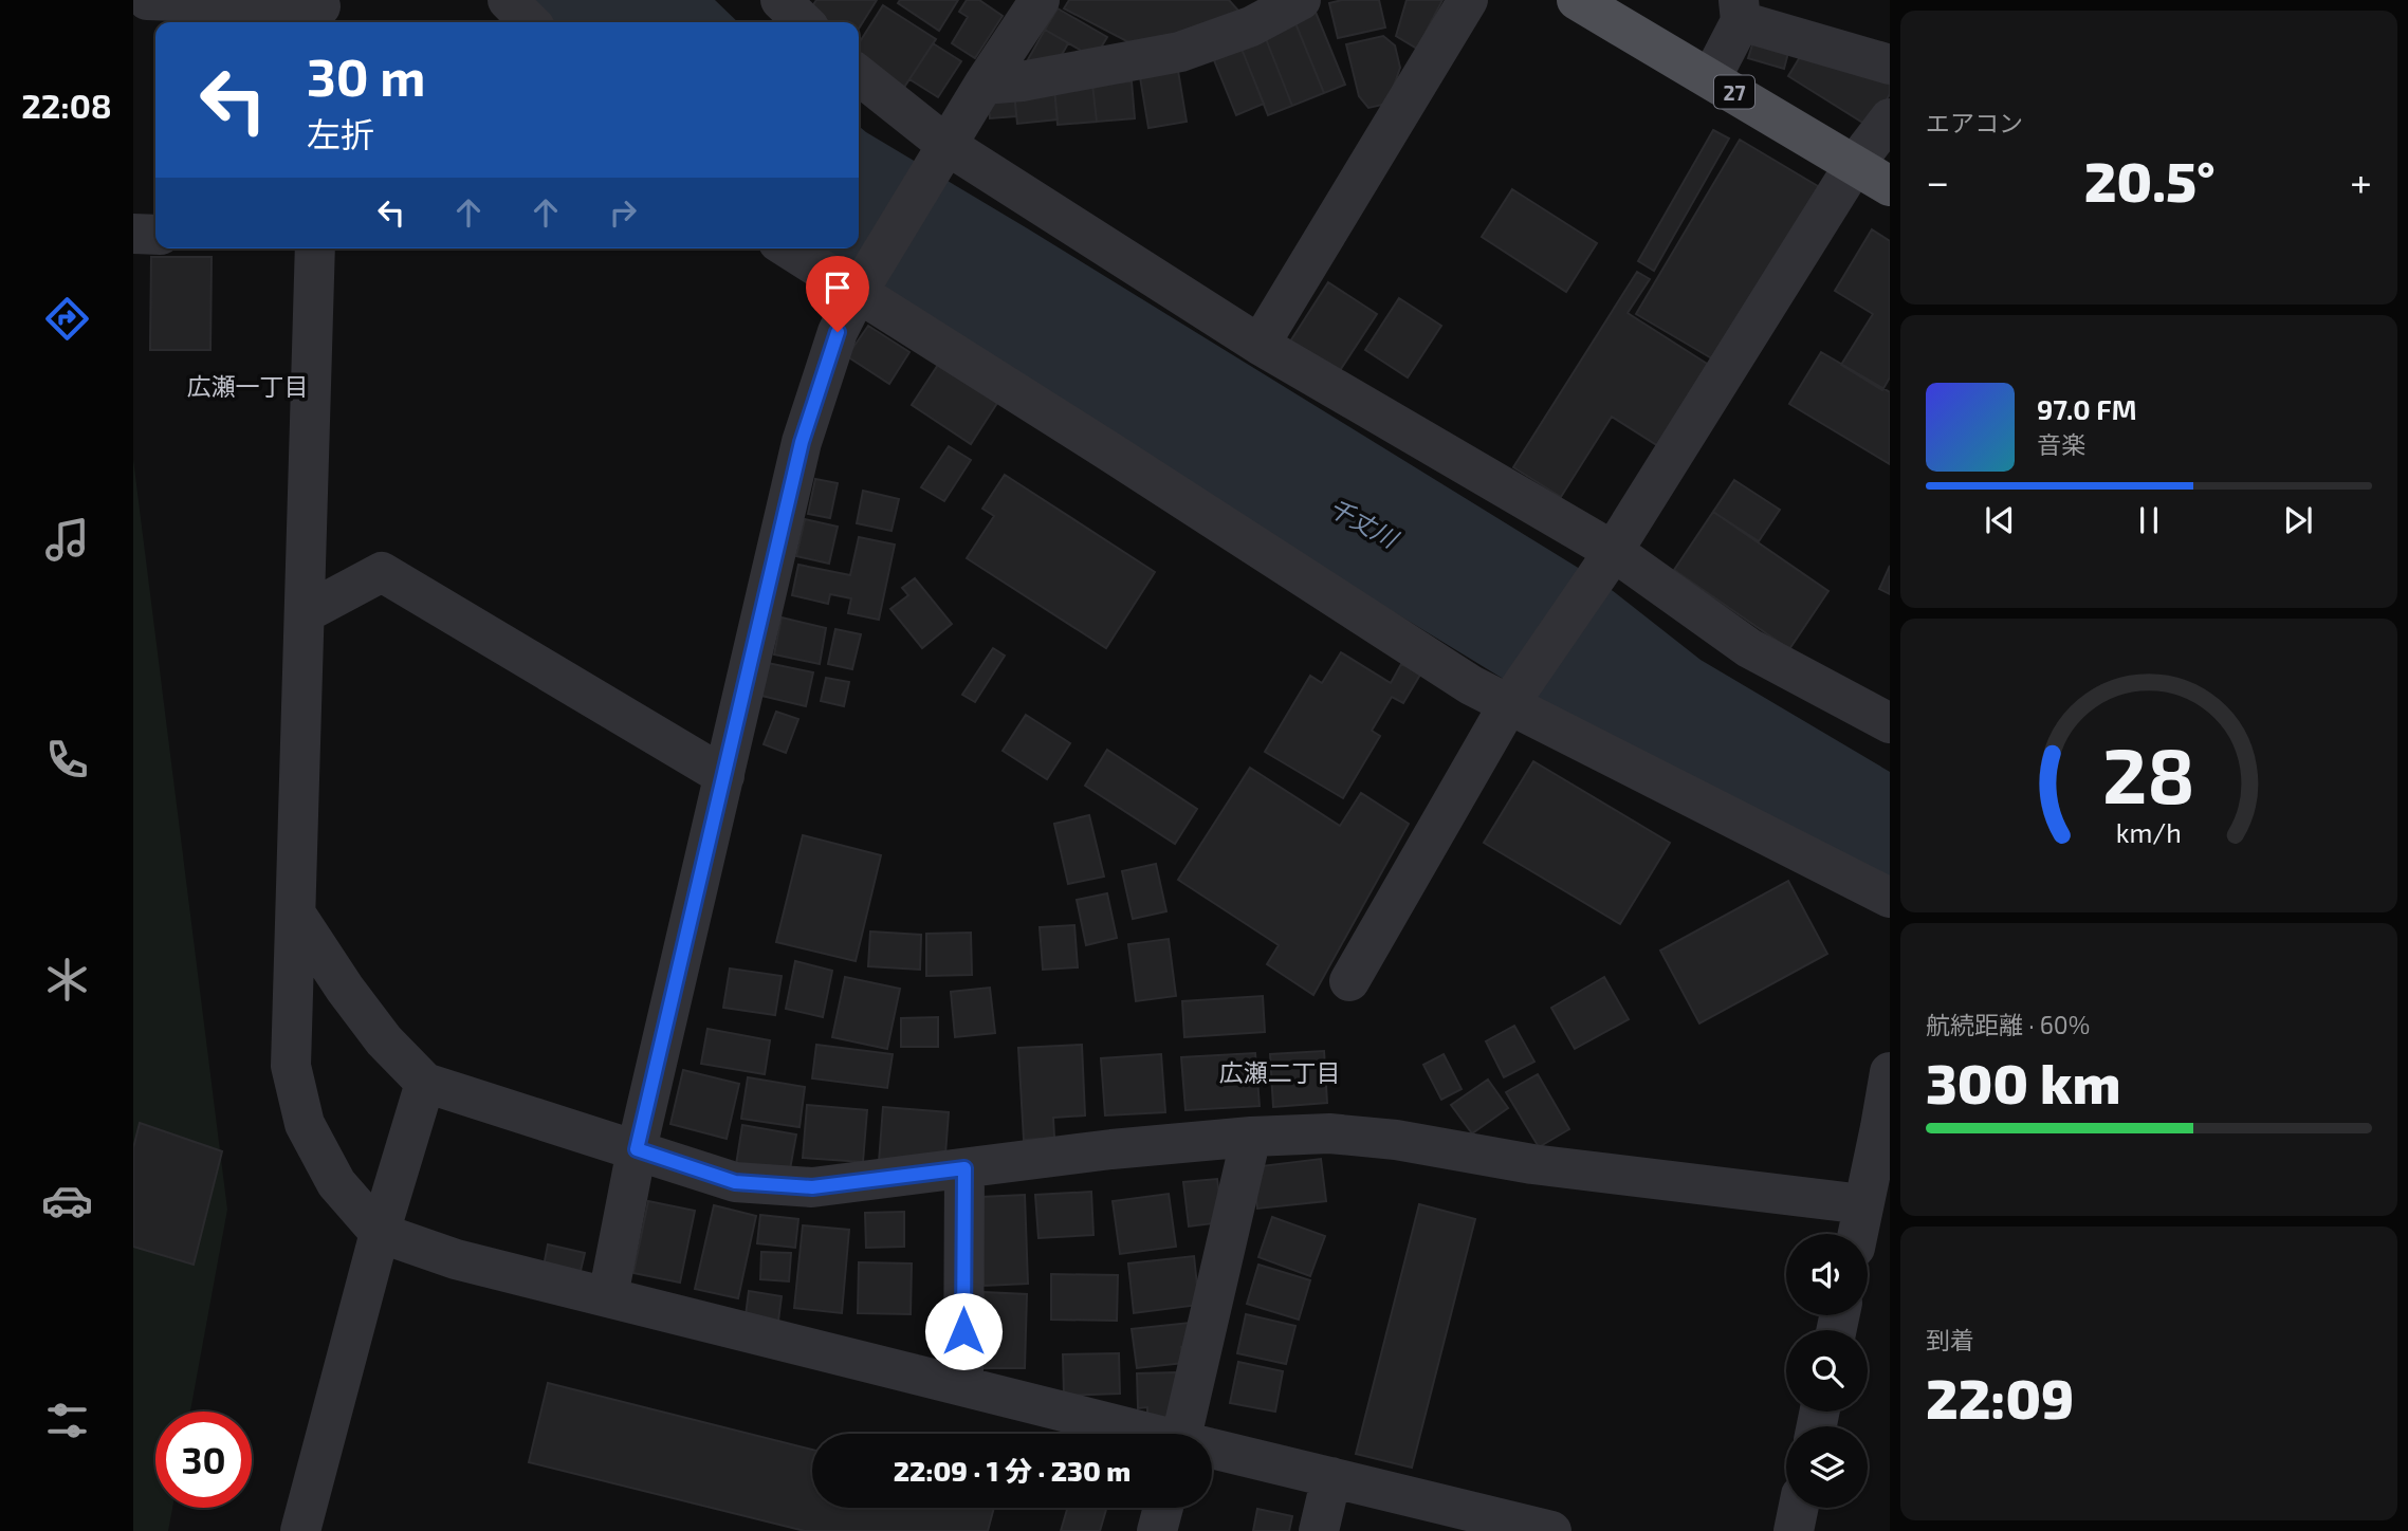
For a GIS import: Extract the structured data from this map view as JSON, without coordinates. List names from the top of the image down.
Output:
{
  "streets": {
    "main road": ["27"]
  },
  "districts": ["広瀬一丁目", "広瀬二丁目"],
  "water": ["千丈川"],
  "page": {
    "tabs": "22:08",
    "tile": [
      "エアコン",
      ["航続距離 · 60%", "300 km"],
      ["到着", "22:09"]
    ],
    "turn": ["30 m", "左折"],
    "heat": ["−", "20.5°", "+"],
    "song": ["97.0 FM", "音楽"],
    "limit": "30",
    "trip": "22:09 · 1 分 · 230 m",
    "gauge": ["28", "km/h"]
  }
}
